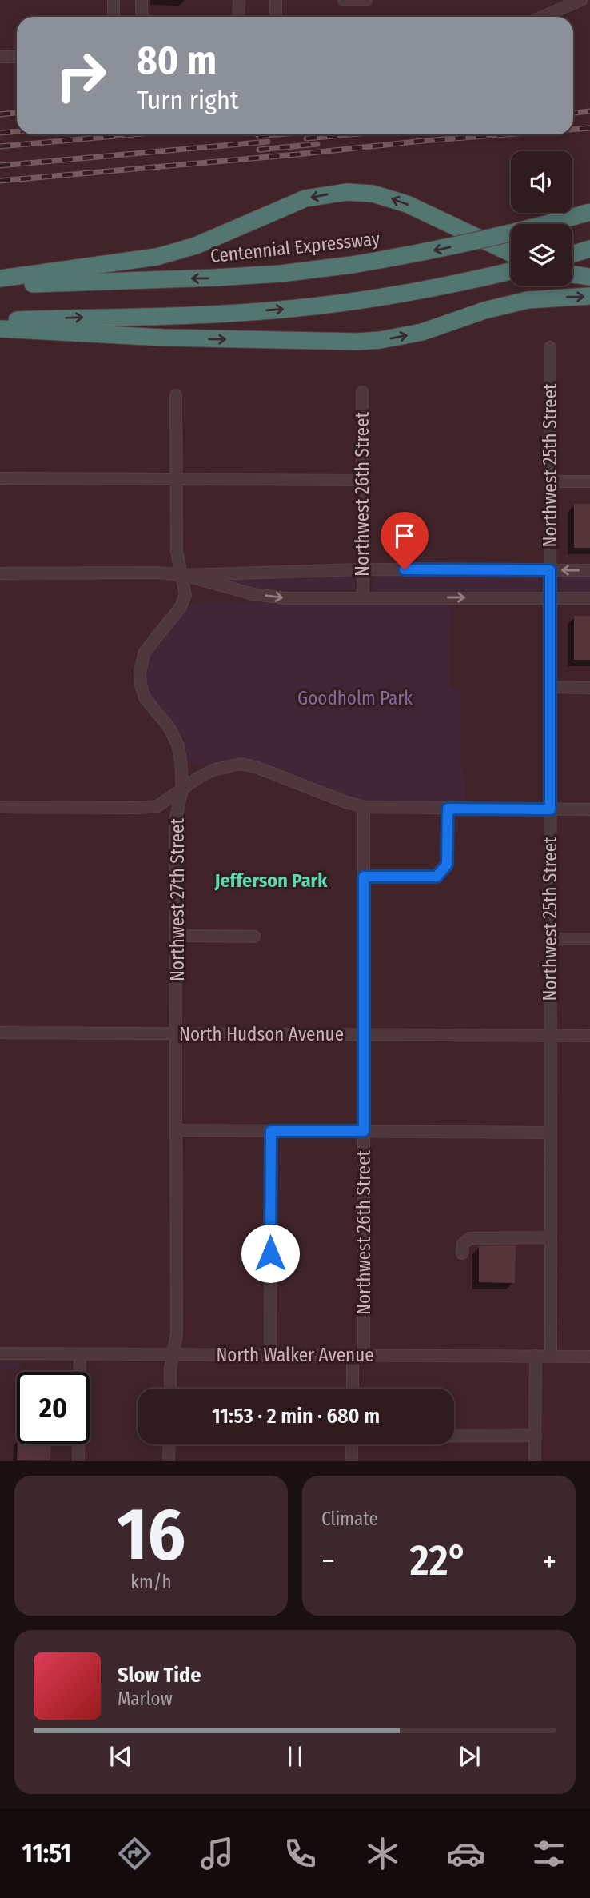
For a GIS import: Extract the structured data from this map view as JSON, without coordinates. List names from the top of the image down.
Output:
{
  "streets": {
    "highway": ["Centennial Expressway"],
    "street": [
      "Northwest 25th Street",
      "Northwest 26th Street",
      "Northwest 27th Street",
      "North Hudson Avenue",
      "North Walker Avenue"
    ]
  },
  "crossings": [
    ["Northwest 25th Street", "North Hudson Avenue"],
    ["Northwest 25th Street", "North Walker Avenue"],
    ["Northwest 26th Street", "North Hudson Avenue"],
    ["Northwest 26th Street", "North Walker Avenue"],
    ["Northwest 27th Street", "North Hudson Avenue"],
    ["Northwest 27th Street", "North Walker Avenue"]
  ],
  "districts": ["Jefferson Park"],
  "parks": ["Goodholm Park"],
  "page": {
    "turn": ["80 m", "Turn right"],
    "limit": "20",
    "trip": "11:53 · 2 min · 680 m",
    "tile": [
      ["16", "km/h"],
      "Climate"
    ],
    "heat": ["−", "22°", "+"],
    "song": ["Slow Tide", "Marlow"],
    "tabs": "11:51"
  }
}
